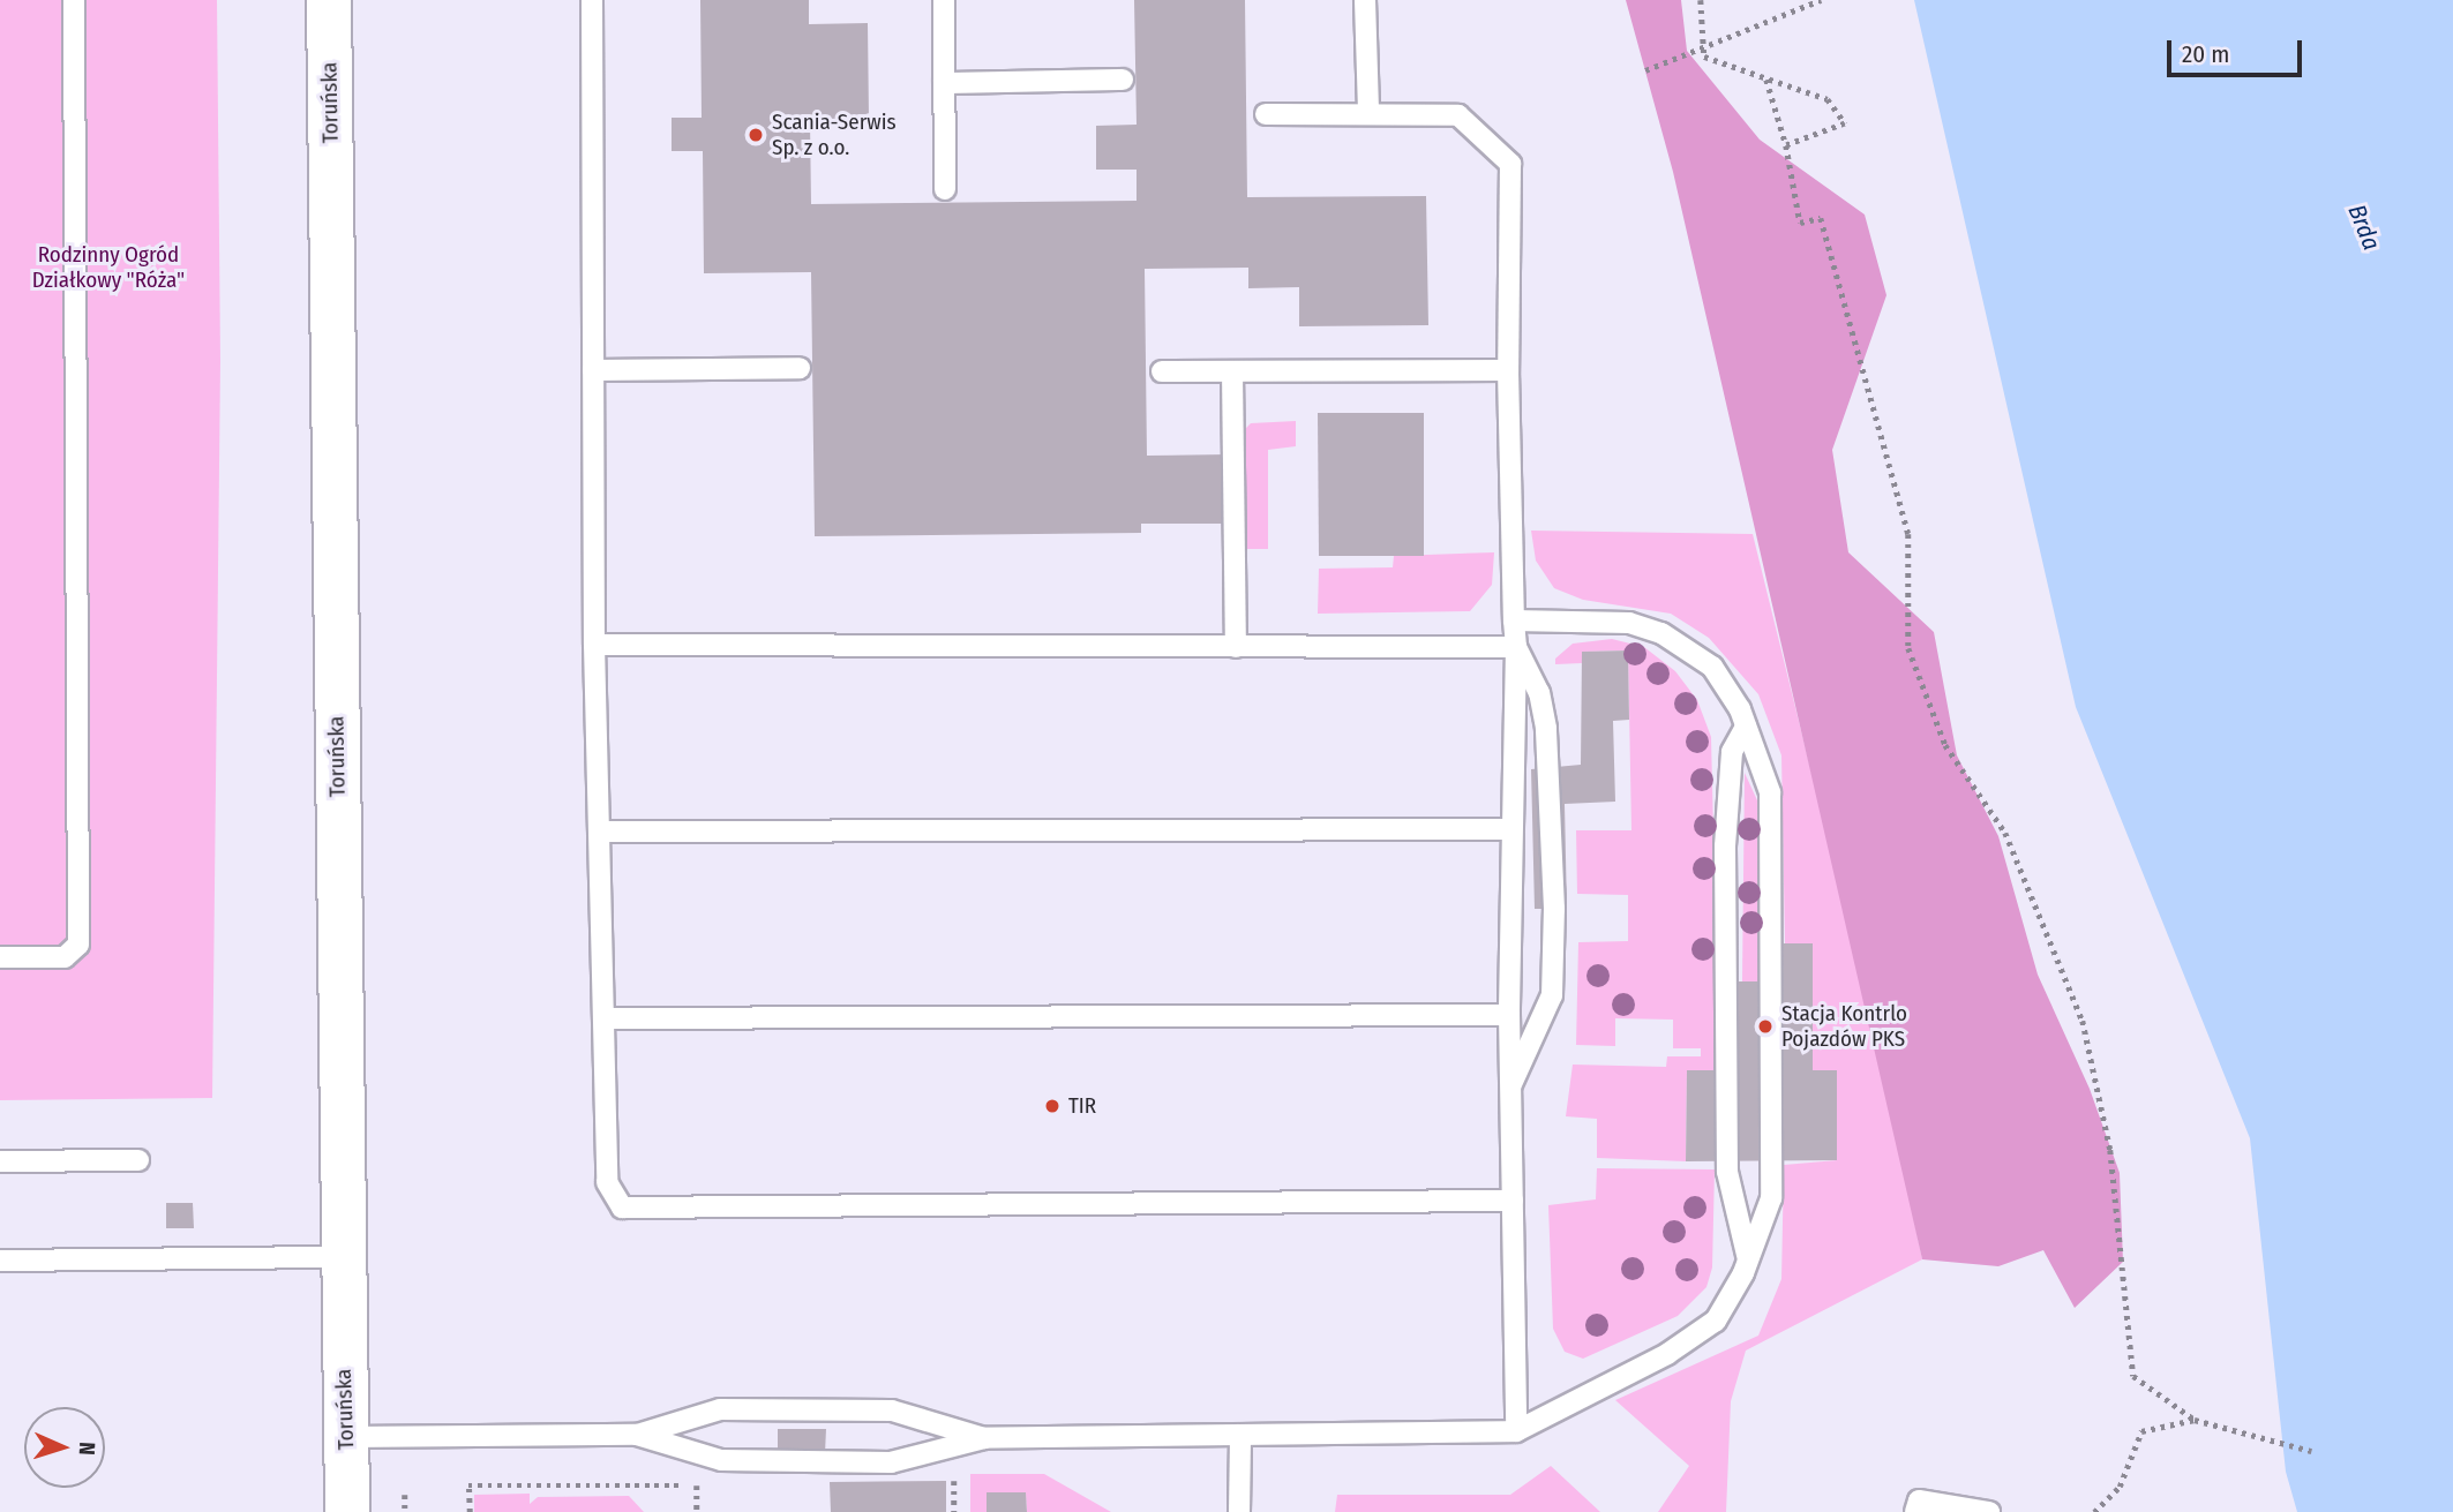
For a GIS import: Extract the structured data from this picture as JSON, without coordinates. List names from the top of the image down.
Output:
{
  "streets": {
    "street": ["Toruńska"]
  },
  "water": ["Brda"],
  "parks": ["Rodzinny Ogród Działkowy \"Róża\""],
  "places": ["Scania-Serwis Sp. z o.o.", "Stacja Kontrlo Pojazdów PKS", "TIR"],
  "scale_bar": "20 m",
  "north": "right"
}
